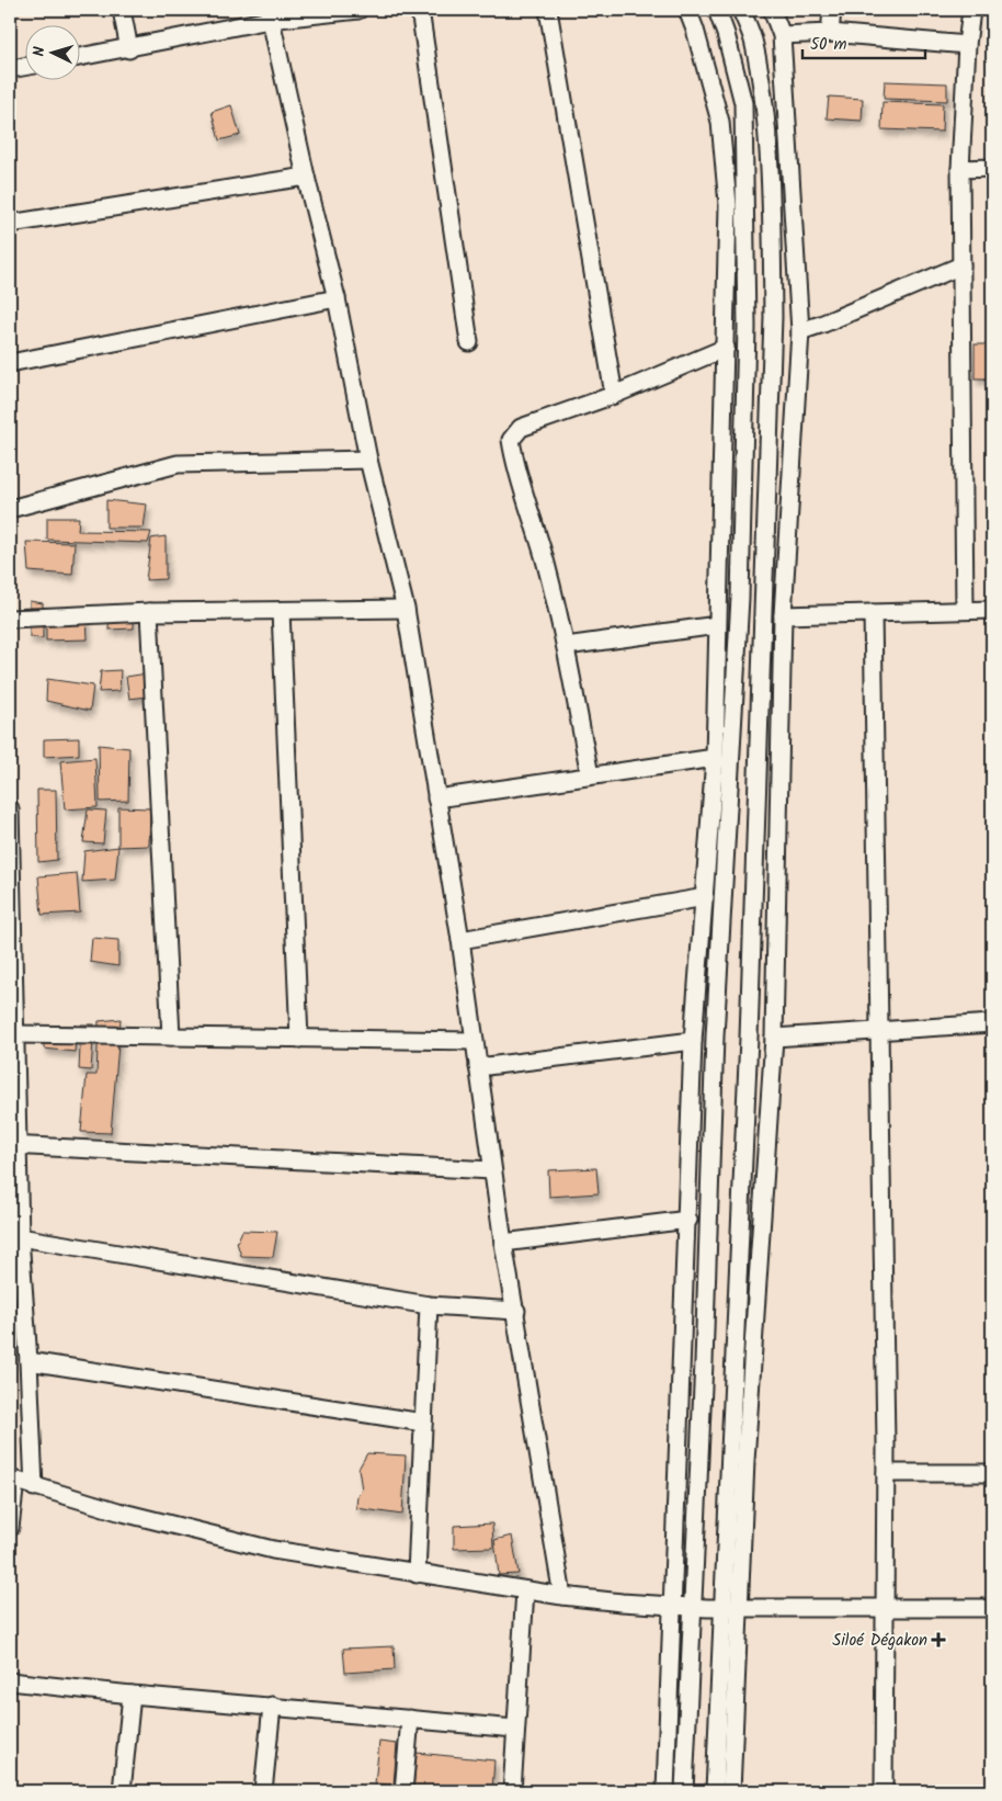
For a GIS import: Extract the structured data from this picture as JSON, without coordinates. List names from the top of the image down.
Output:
{
  "places": {
    "health": ["Siloé Dégakon"]
  },
  "scale_bar": "50 m",
  "north": "left"
}
